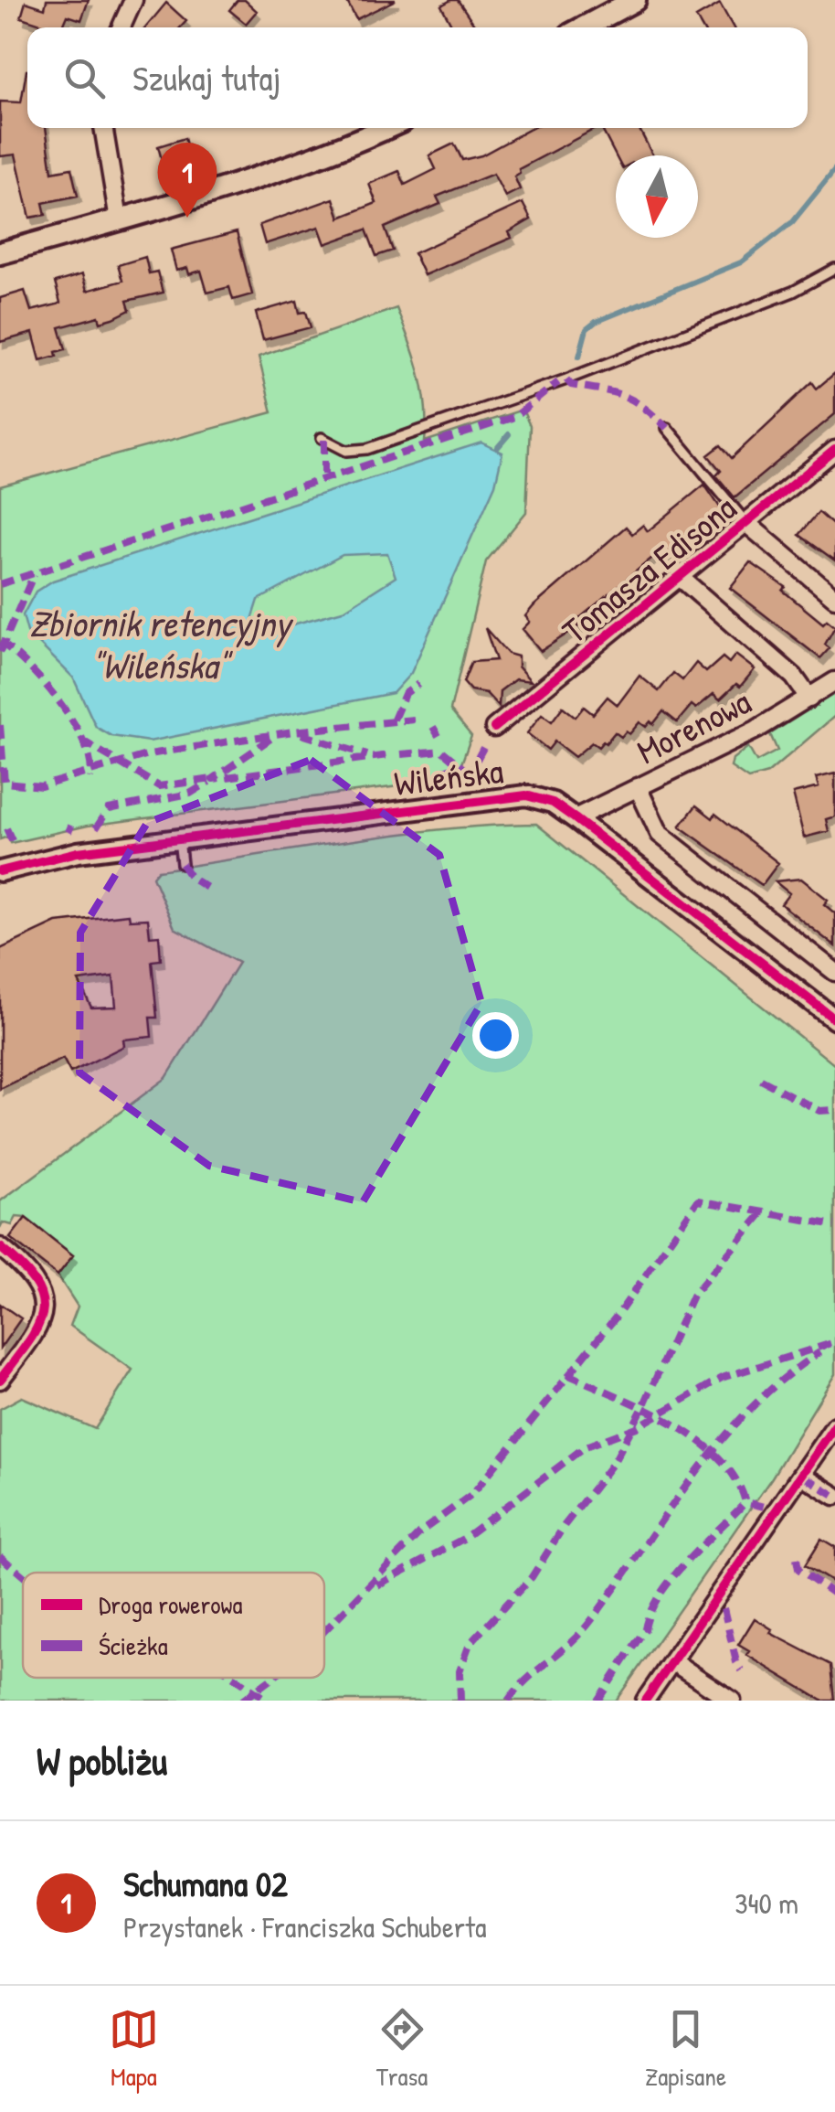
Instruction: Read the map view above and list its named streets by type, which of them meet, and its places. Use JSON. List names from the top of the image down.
{
  "streets": {
    "street": ["Tomasza Edisona", "Morenowa", "Wileńska"]
  },
  "crossings": [
    ["Morenowa", "Wileńska"]
  ],
  "water": ["Zbiornik retencyjny \"Wileńska\""],
  "legend": ["Droga rowerowa", "Ścieżka"],
  "north": "bottom",
  "page": {
    "search": "Szukaj tutaj",
    "pins": "1",
    "heading": "W pobliżu",
    "list": [
      {
        "mark": "1",
        "name": "Schumana 02",
        "note": "Przystanek · Franciszka Schuberta",
        "value": "340 m"
      }
    ],
    "nav": ["Mapa", "Trasa", "Zapisane"]
  }
}
